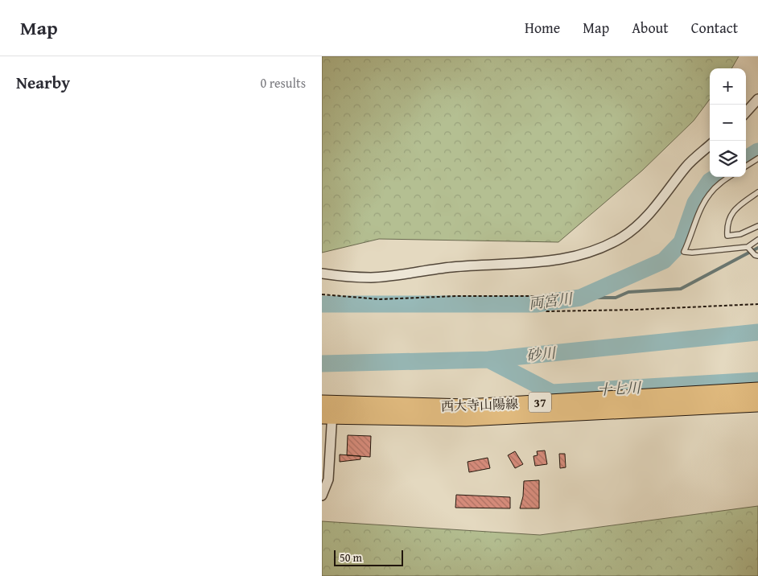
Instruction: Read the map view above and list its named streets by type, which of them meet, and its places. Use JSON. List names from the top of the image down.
{
  "streets": {
    "main road": ["37", "西大寺山陽線"]
  },
  "water": ["両宮川", "砂川", "十七川"],
  "scale_bar": "50 m",
  "page": {
    "header": "Map",
    "nav": [
      "Home",
      "Map",
      "About",
      "Contact"
    ],
    "heading": ["Nearby", "0 results"],
    "map_buttons": ["+", "−"],
    "scale": "50 m"
  }
}
